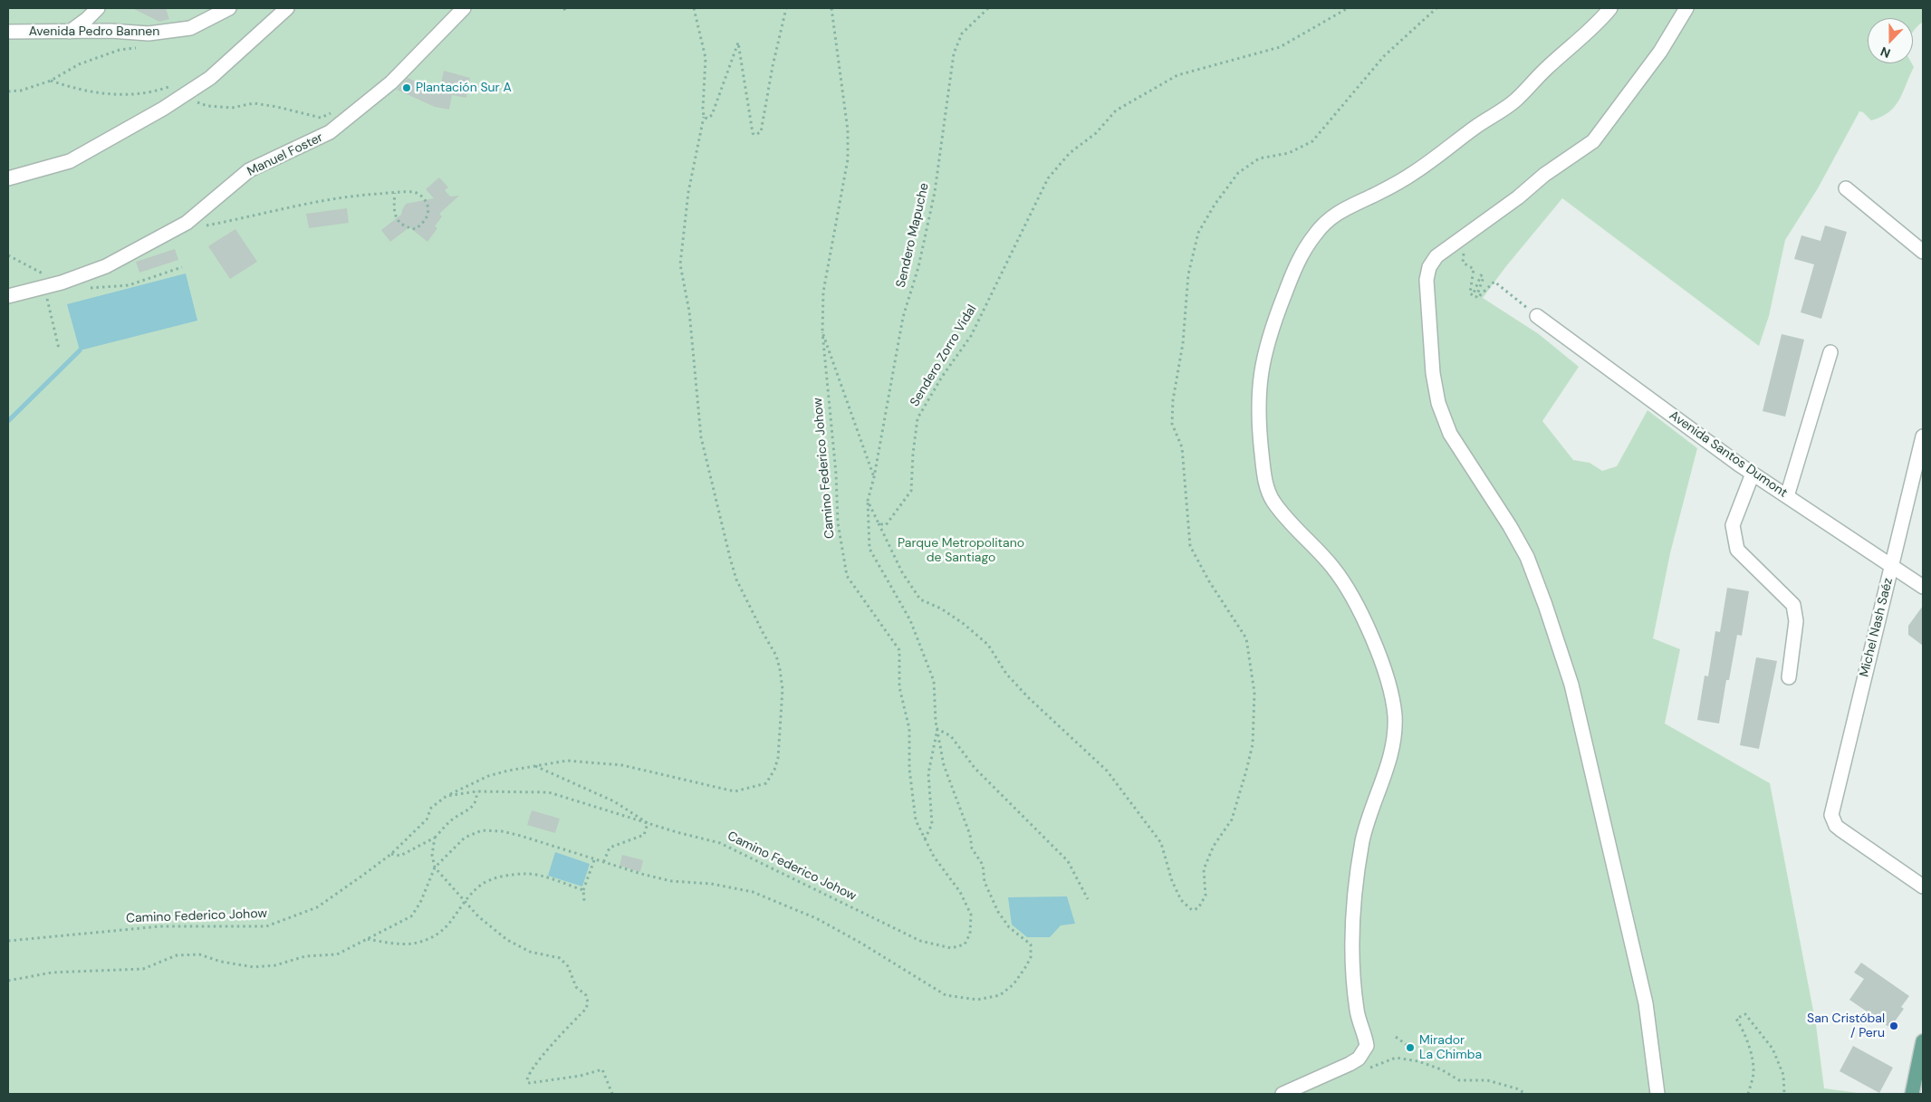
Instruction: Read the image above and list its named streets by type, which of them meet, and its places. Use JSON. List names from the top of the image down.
{
  "streets": {
    "street": [
      "Avenida Pedro Bannen",
      "Manuel Foster",
      "Avenida Santos Dumont",
      "Michel Nash Saéz"
    ],
    "path": ["Sendero Mapuche", "Sendero Zorro Vidal", "Camino Federico Johow"]
  },
  "crossings": [
    ["Avenida Santos Dumont", "Michel Nash Saéz"]
  ],
  "parks": ["Parque Metropolitano de Santiago"],
  "places": ["Plantación Sur A", "San Cristóbal / Peru", "Mirador La Chimba"],
  "north": "bottom"
}
